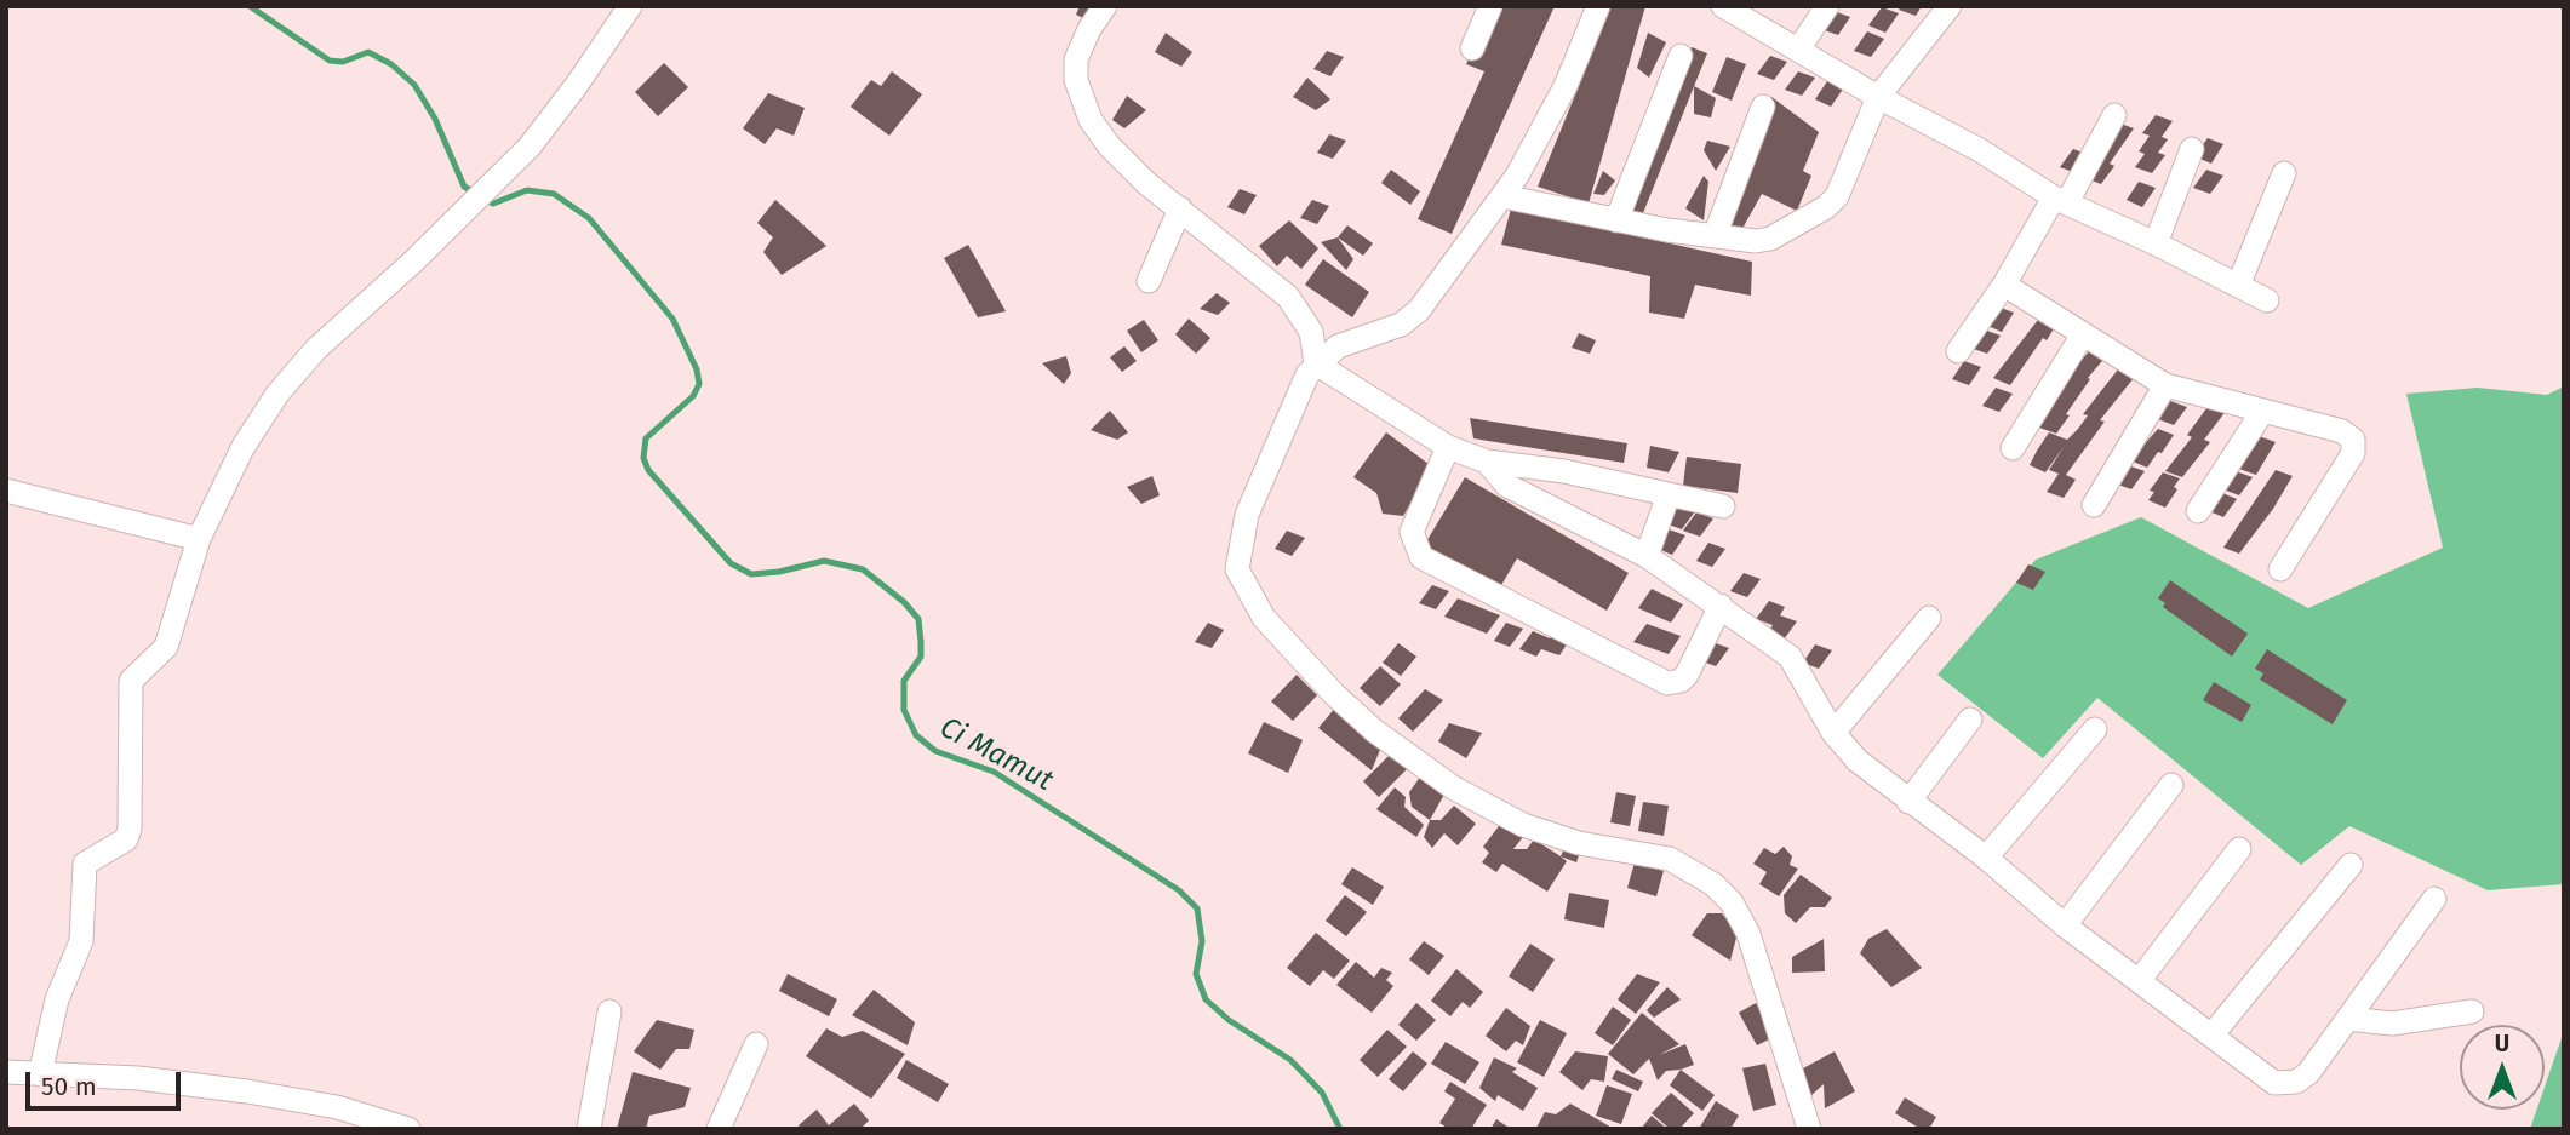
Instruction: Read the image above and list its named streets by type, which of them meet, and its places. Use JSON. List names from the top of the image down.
{
  "water": ["Ci Mamut"],
  "scale_bar": "50 m",
  "north": "top"
}
